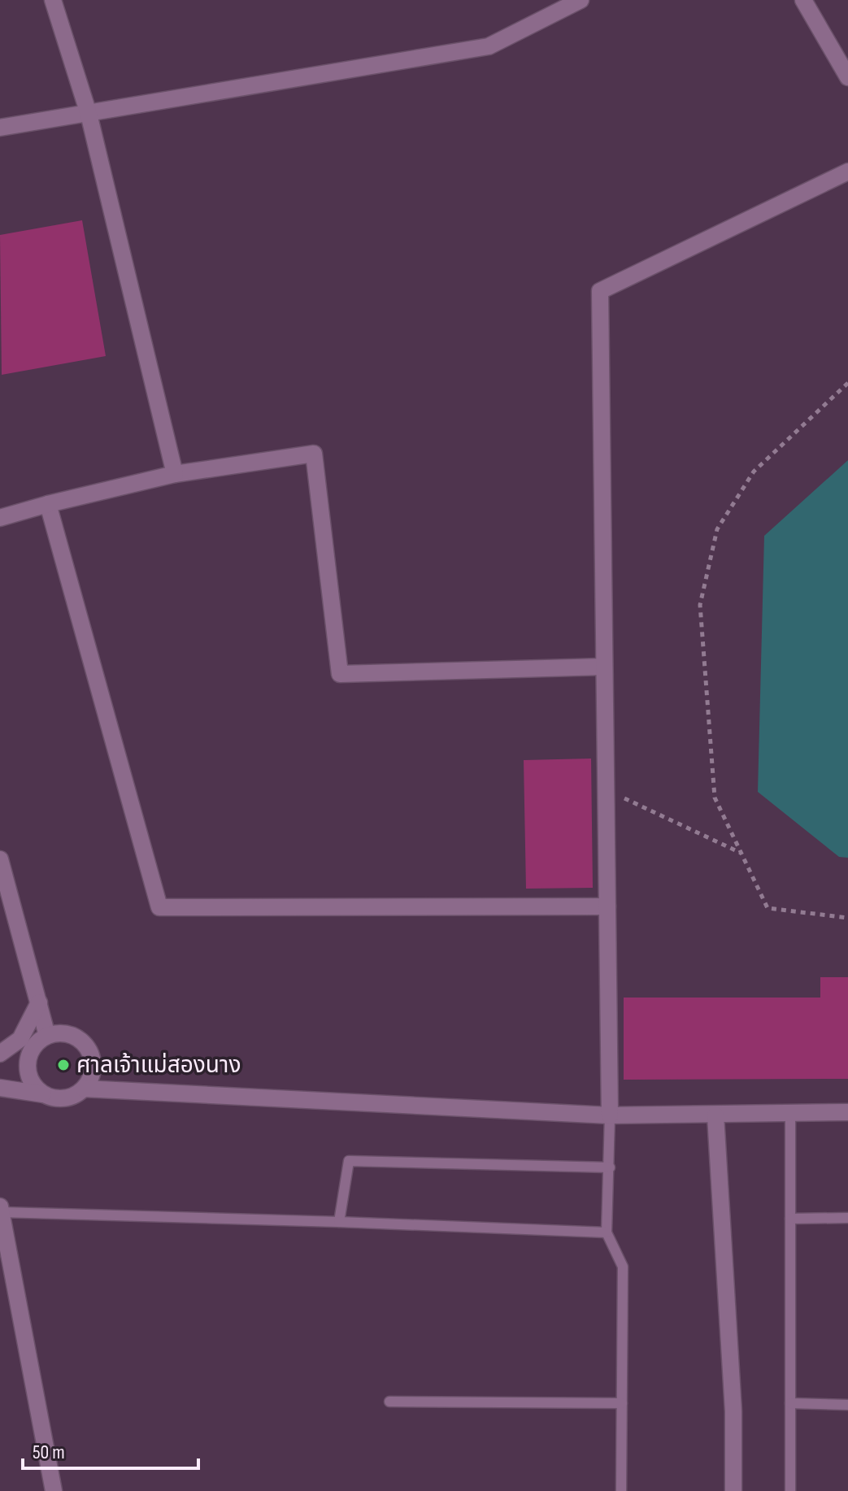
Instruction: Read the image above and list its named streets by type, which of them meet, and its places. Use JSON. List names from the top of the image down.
{
  "places": ["ศาลเจ้าแม่สองนาง"],
  "scale_bar": "50 m"
}
